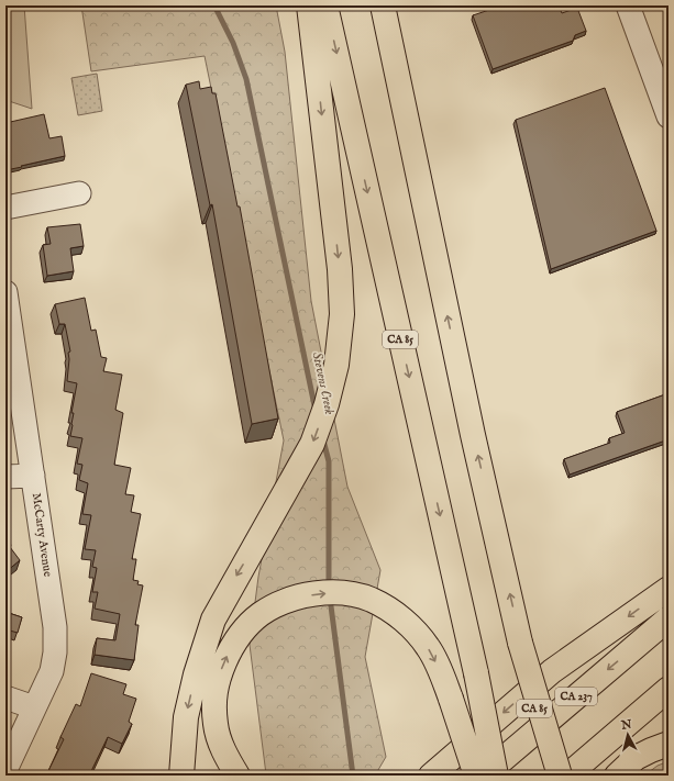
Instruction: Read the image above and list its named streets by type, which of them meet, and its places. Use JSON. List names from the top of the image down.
{
  "streets": {
    "highway": ["CA 85", "CA 237"],
    "street": ["McCarty Avenue"]
  },
  "water": ["Stevens Creek"],
  "north": "top"
}
